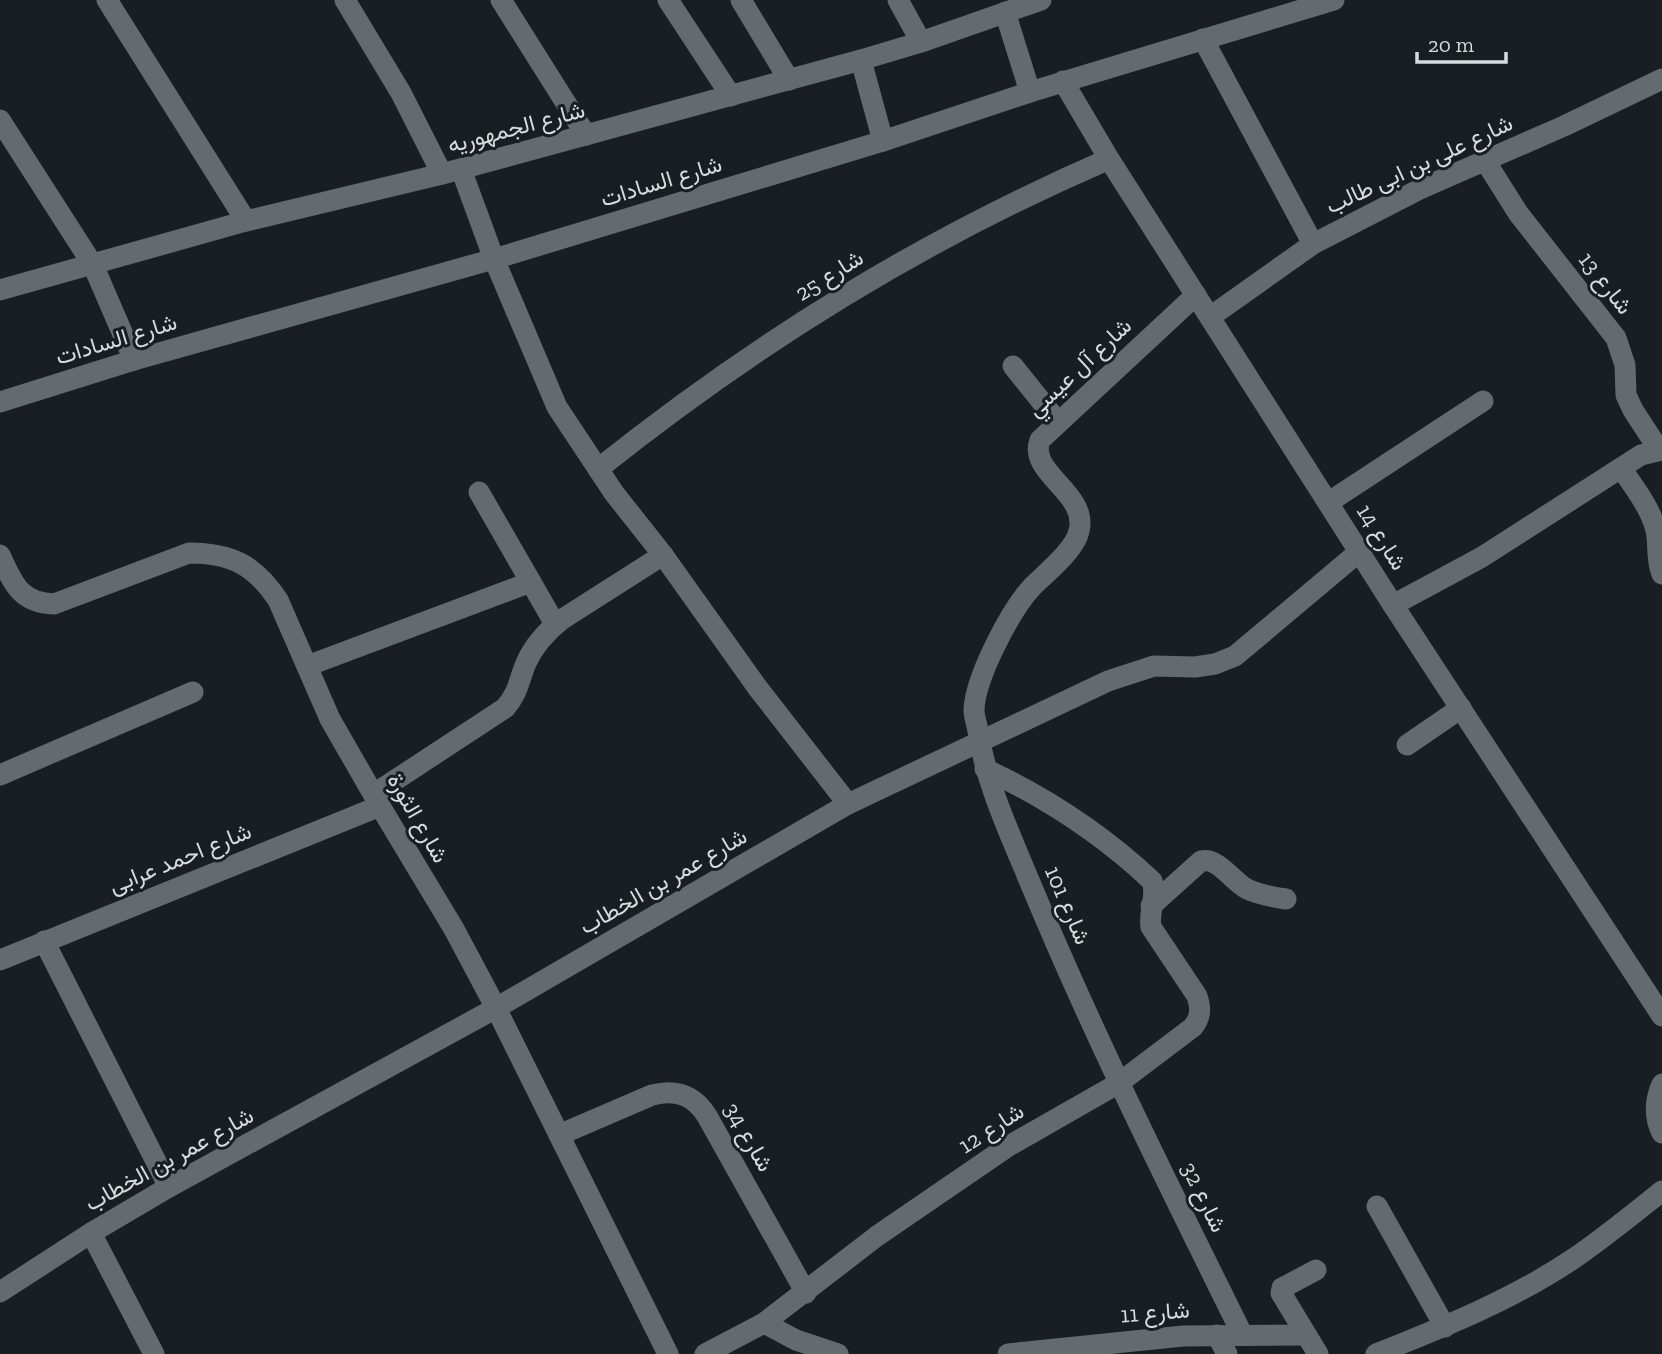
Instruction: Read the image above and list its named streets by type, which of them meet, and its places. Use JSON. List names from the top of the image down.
{
  "streets": {
    "street": [
      "شارع الجمهوريه",
      "شارع على بن ابى طالب",
      "شارع السادات",
      "شارع 25",
      "شارع 13",
      "شارع آل عيسي",
      "شارع 14",
      "شارع الثورة",
      "شارع احمد عرابى",
      "شارع عمر بن الخطاب",
      "شارع 101",
      "شارع 12",
      "شارع 34",
      "شارع 32",
      "شارع 11"
    ]
  },
  "crossings": [
    ["شارع على بن ابى طالب", "شارع 13"],
    ["شارع على بن ابى طالب", "شارع 14"],
    ["شارع السادات", "شارع 14"],
    ["شارع 25", "شارع 14"],
    ["شارع آل عيسي", "شارع 14"],
    ["شارع آل عيسي", "شارع عمر بن الخطاب"],
    ["شارع آل عيسي", "شارع 101"],
    ["شارع 14", "شارع عمر بن الخطاب"],
    ["شارع الثورة", "شارع احمد عرابى"],
    ["شارع الثورة", "شارع عمر بن الخطاب"],
    ["شارع الثورة", "شارع 34"],
    ["شارع عمر بن الخطاب", "شارع 101"],
    ["شارع 101", "شارع 12"],
    ["شارع 101", "شارع 32"],
    ["شارع 12", "شارع 34"],
    ["شارع 12", "شارع 32"],
    ["شارع 32", "شارع 11"]
  ],
  "scale_bar": "20 m"
}
